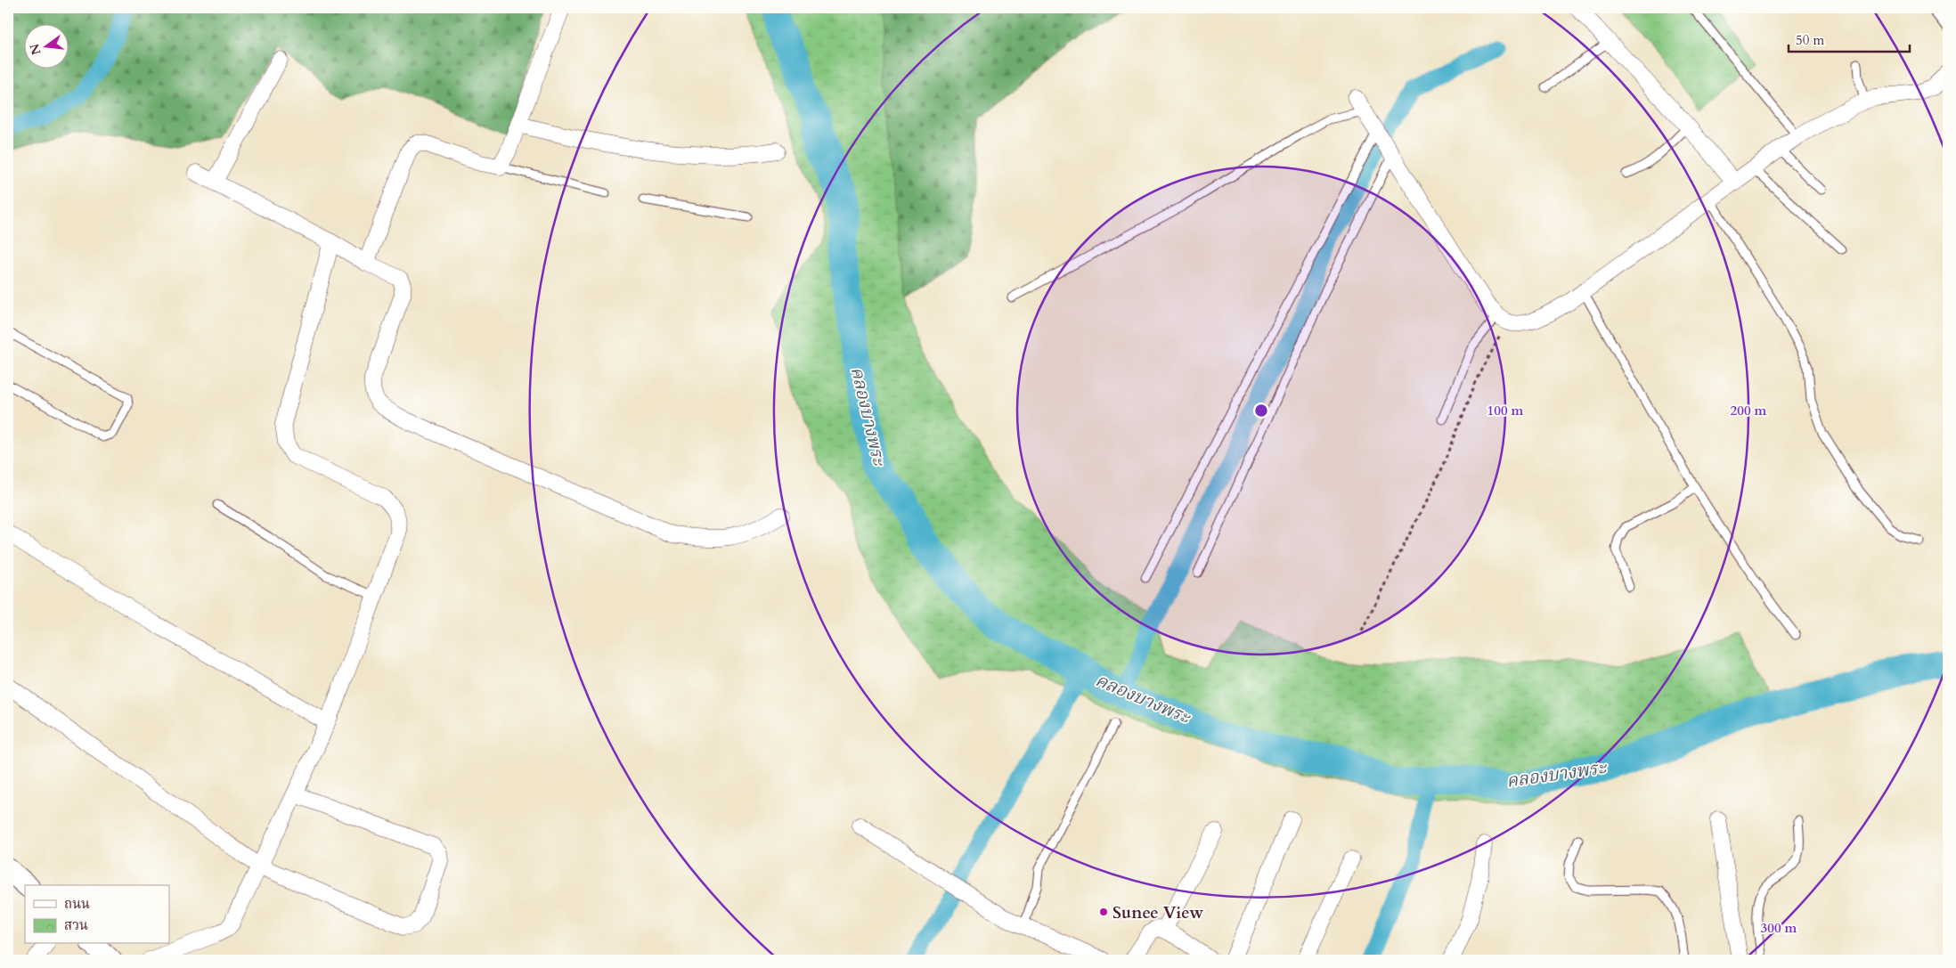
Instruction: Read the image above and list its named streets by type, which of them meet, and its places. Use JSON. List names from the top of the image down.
{
  "water": ["คลองบางพระ"],
  "places": ["Sunee View"],
  "legend": ["ถนน", "สวน"],
  "scale_bar": "50 m",
  "north": "left",
  "rings": ["100 m", "200 m", "300 m"]
}
